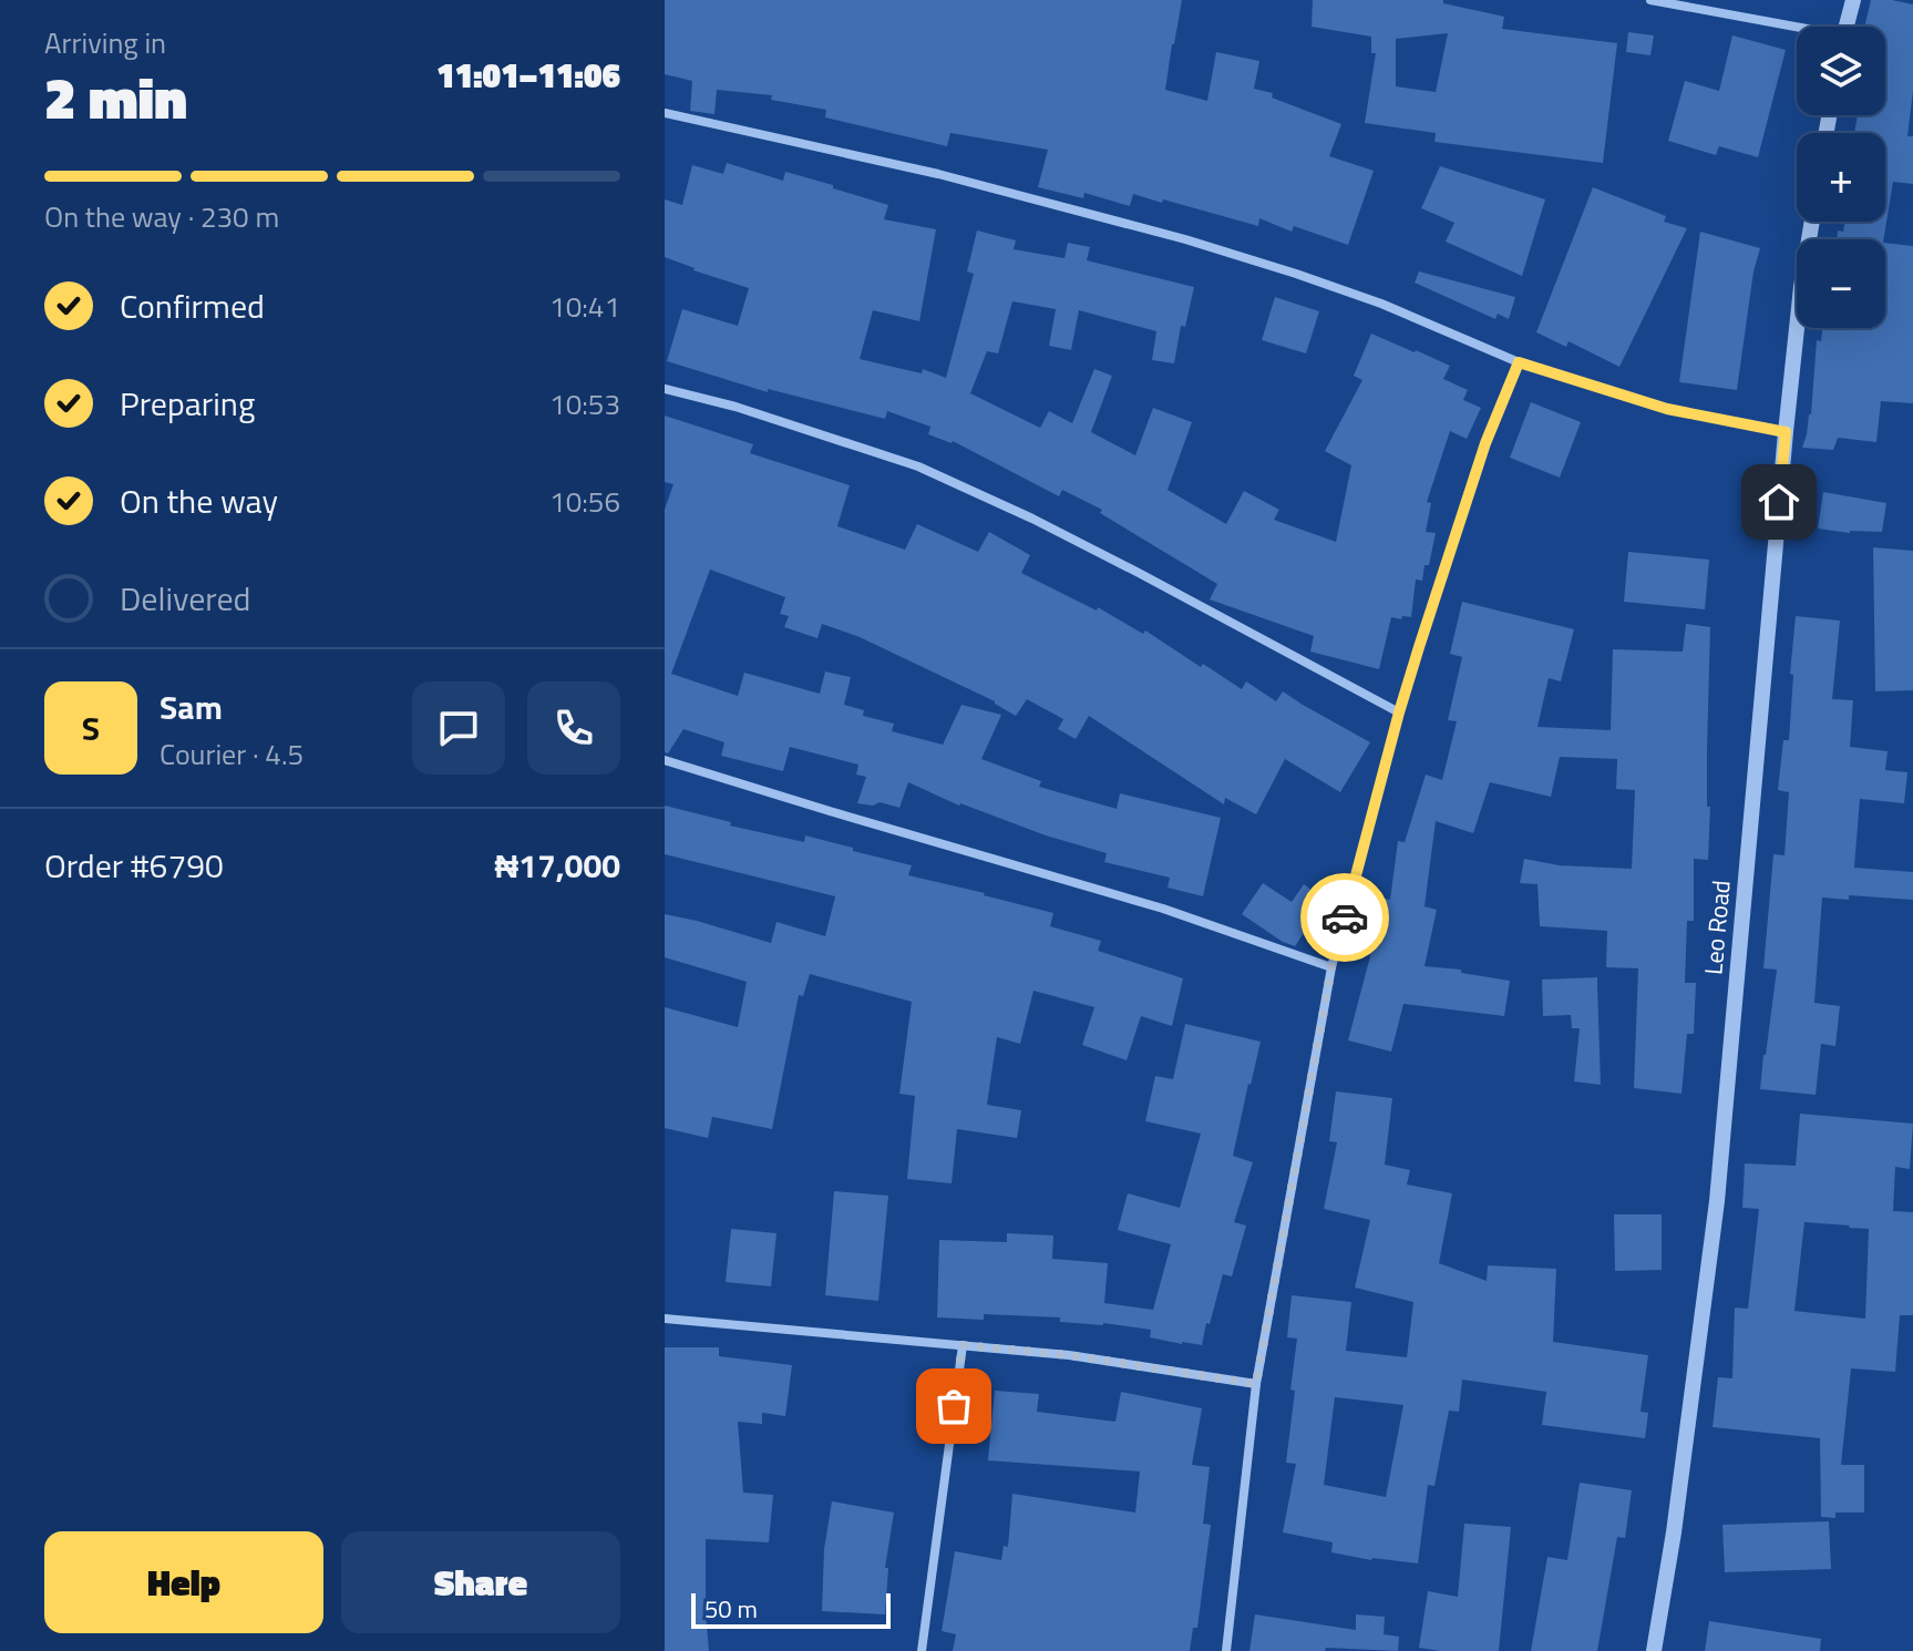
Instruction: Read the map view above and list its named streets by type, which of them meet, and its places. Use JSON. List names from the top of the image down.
{
  "streets": {
    "street": ["Leo Road"]
  },
  "scale_bar": "50 m",
  "page": {
    "heading": ["2 min", "Arriving in", "11:01–11:06"],
    "panel": [
      "Sam",
      "Courier · 4.5",
      "Order #6790",
      "₦17,000"
    ],
    "map_buttons": ["+", "−"],
    "bar": "On the way · 230 m",
    "list": [
      ["Confirmed", "10:41"],
      ["Preparing", "10:53"],
      ["On the way", "10:56"],
      "Delivered"
    ],
    "round": "S",
    "buttons": ["Help", "Share"],
    "scale": "50 m"
  }
}
